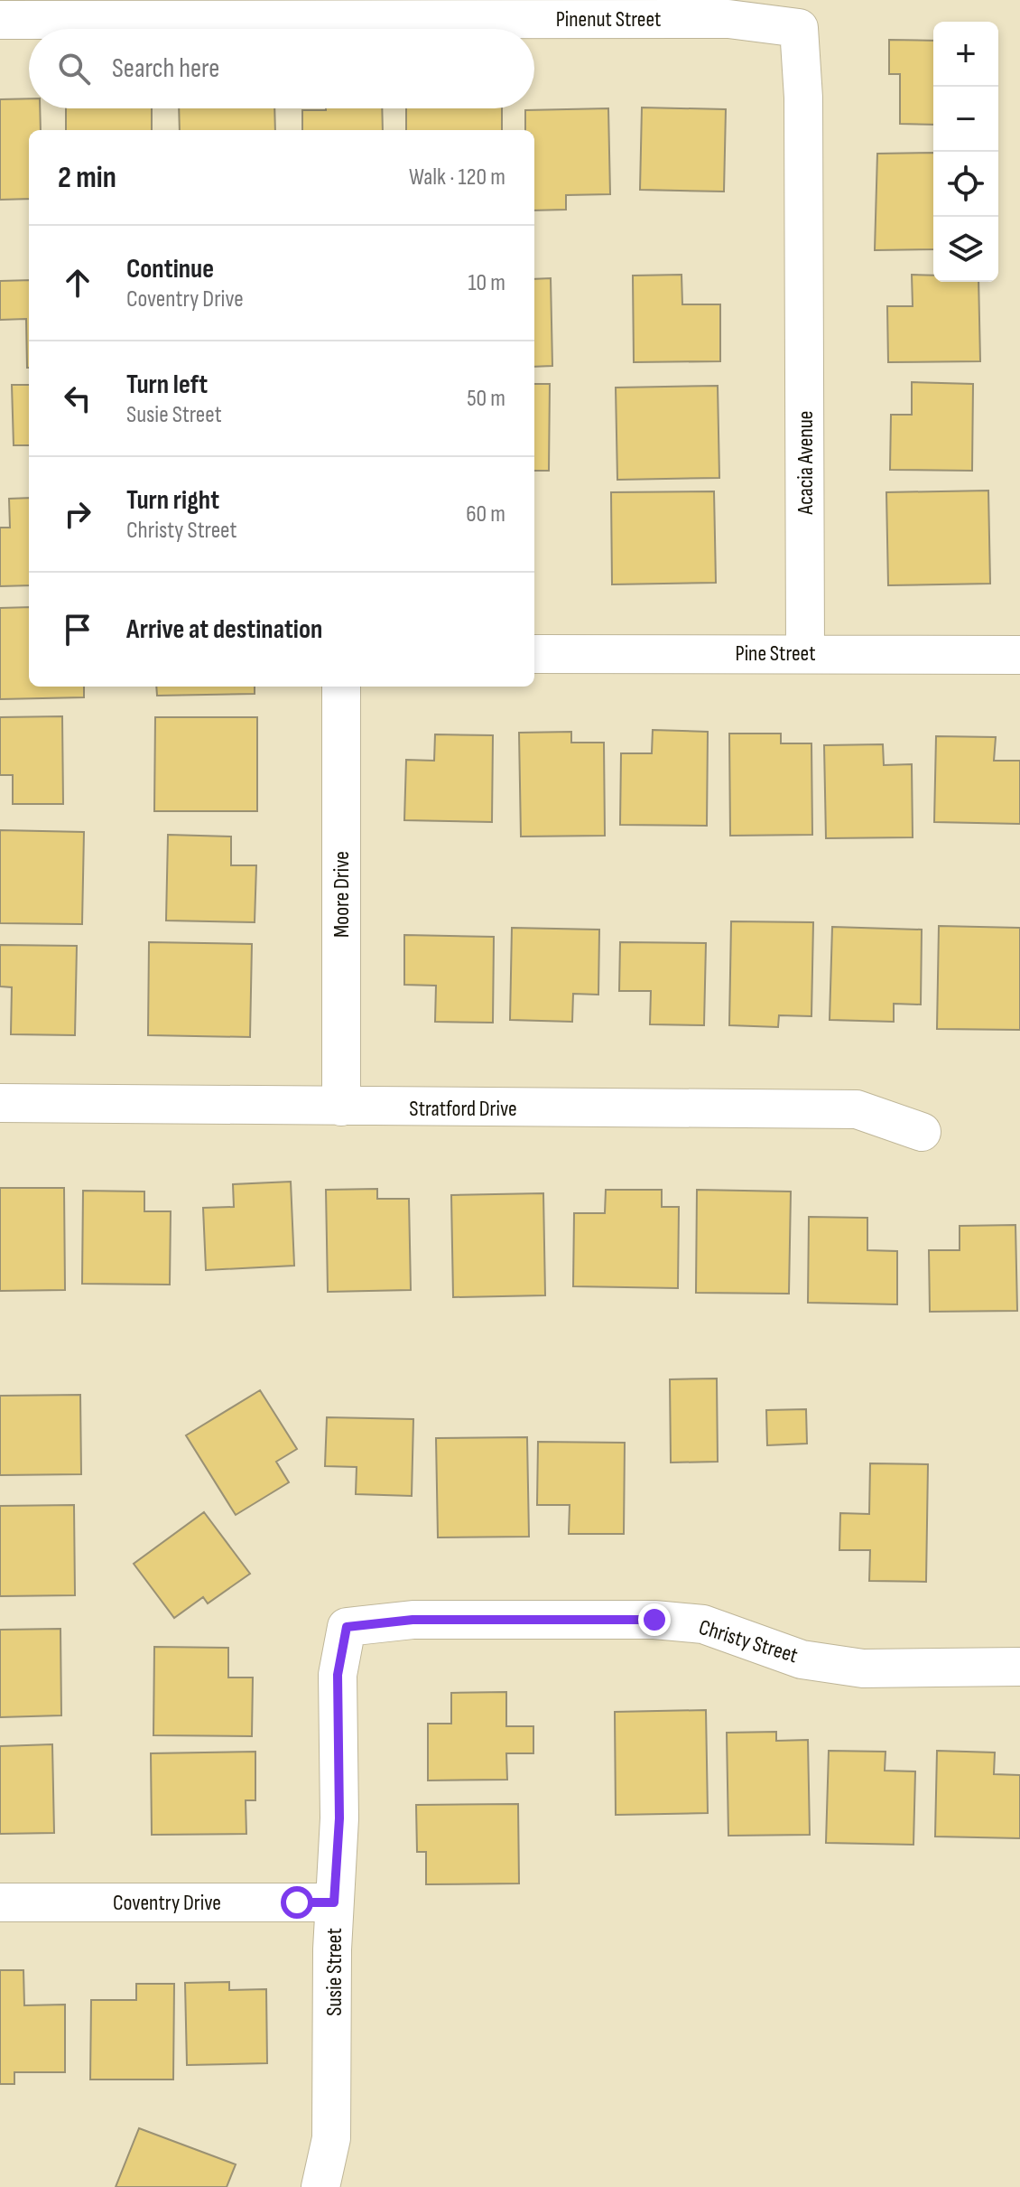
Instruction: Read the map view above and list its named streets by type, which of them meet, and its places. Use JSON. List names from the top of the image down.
{
  "streets": {
    "street": [
      "Pinenut Street",
      "Acacia Avenue",
      "Pine Street",
      "Moore Drive",
      "Stratford Drive",
      "Christy Street",
      "Coventry Drive",
      "Susie Street"
    ]
  },
  "crossings": [
    ["Pinenut Street", "Acacia Avenue"],
    ["Acacia Avenue", "Pine Street"],
    ["Moore Drive", "Stratford Drive"],
    ["Christy Street", "Susie Street"],
    ["Coventry Drive", "Susie Street"]
  ],
  "page": {
    "map_buttons": ["+", "−"],
    "search": "Search here",
    "heading": ["2 min", "Walk · 120 m"],
    "list": [
      ["Continue", "Coventry Drive", "10 m"],
      ["Turn left", "Susie Street", "50 m"],
      ["Turn right", "Christy Street", "60 m"],
      "Arrive at destination"
    ]
  }
}
